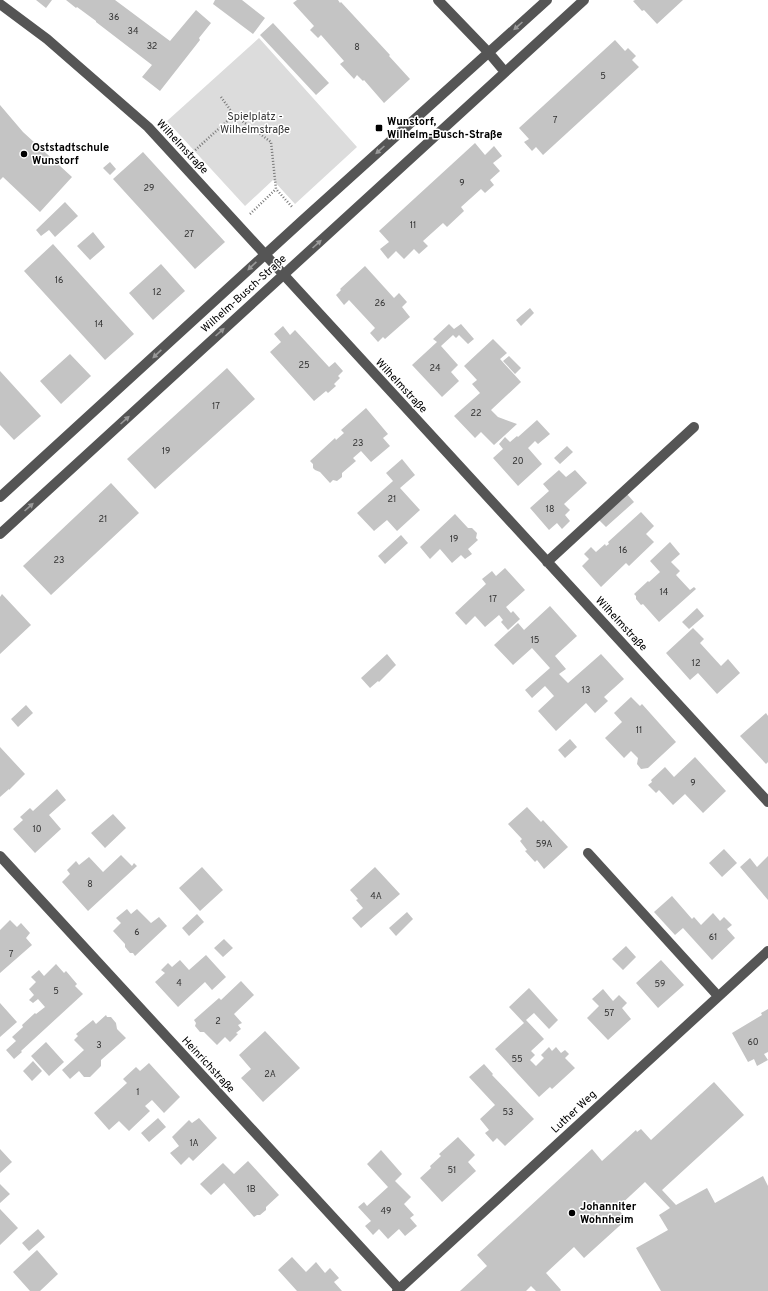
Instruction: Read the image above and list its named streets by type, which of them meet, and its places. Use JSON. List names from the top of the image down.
{
  "streets": {
    "street": [
      "Wilhelmstraße",
      "Wilhelm-Busch-Straße",
      "Heinrichstraße",
      "Luther Weg"
    ]
  },
  "crossings": [
    ["Wilhelmstraße", "Wilhelm-Busch-Straße"],
    ["Heinrichstraße", "Luther Weg"]
  ],
  "parks": ["Spielplatz - Wilhelmstraße"],
  "places": {
    "transit": ["Wunstorf, Wilhelm-Busch-Straße"],
    "other": ["Oststadtschule Wunstorf", "Johanniter Wohnheim"]
  },
  "house_numbers": [
    "36",
    "34",
    "32",
    "8",
    "5",
    "7",
    "9",
    "29",
    "11",
    "27",
    "16",
    "12",
    "26",
    "14",
    "25",
    "24",
    "17",
    "22",
    "23",
    "19",
    "20",
    "21",
    "18",
    "21",
    "19",
    "16",
    "23",
    "14",
    "17",
    "15",
    "12",
    "13",
    "11",
    "9",
    "10",
    "59A",
    "8",
    "4A",
    "6",
    "61",
    "7",
    "4",
    "59",
    "5",
    "57",
    "2",
    "60",
    "3",
    "55",
    "2A",
    "1",
    "53",
    "1A",
    "51",
    "1B",
    "49"
  ]
}
